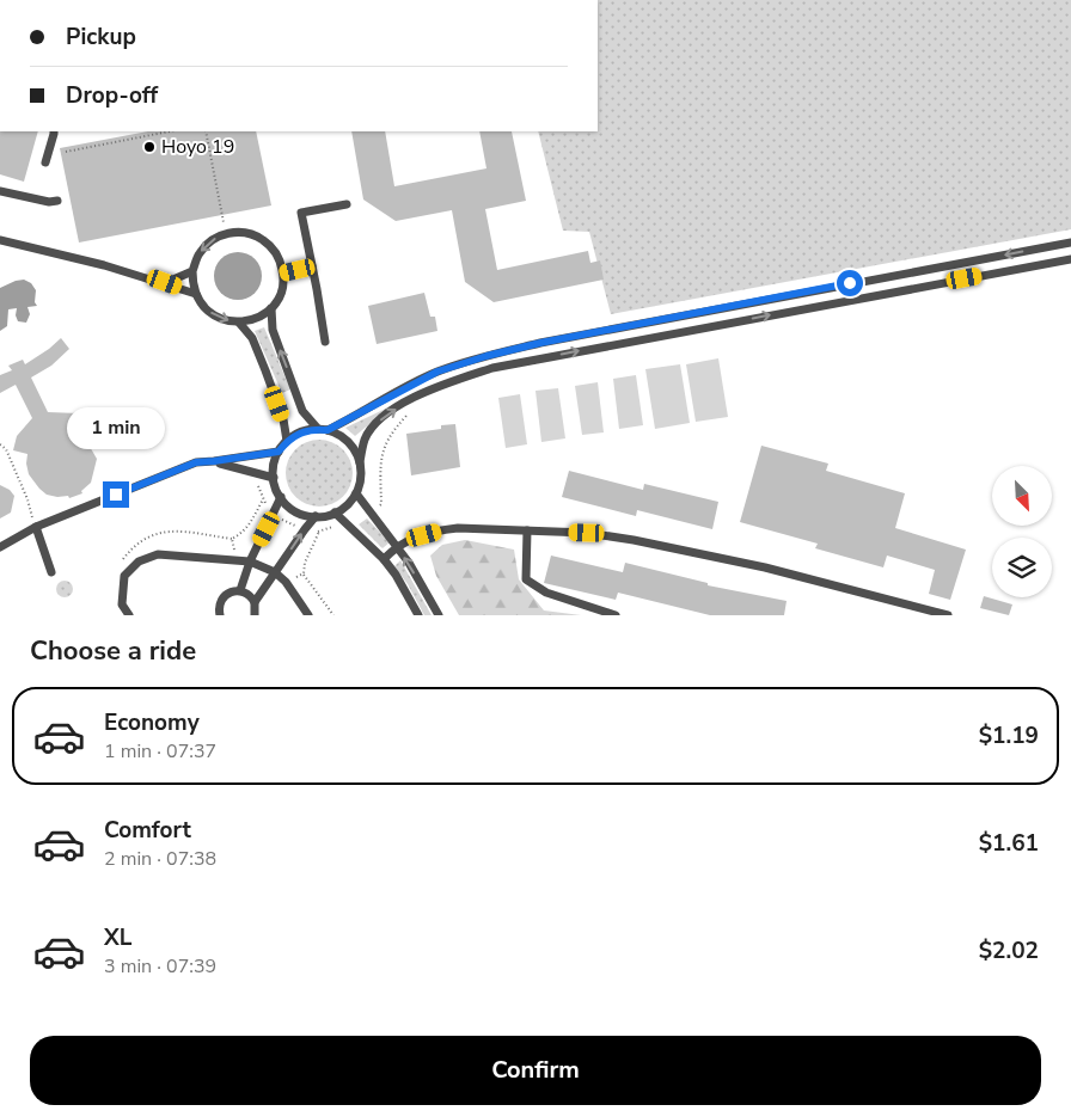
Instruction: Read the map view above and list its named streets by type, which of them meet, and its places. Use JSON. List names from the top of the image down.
{
  "places": ["Hoyo 19"],
  "north": "bottom right",
  "page": {
    "banner": ["Pickup", "Drop-off"],
    "bubble": "1 min",
    "heading": "Choose a ride",
    "list": [
      {
        "name": "Economy",
        "note": "1 min · 07:37",
        "value": "$1.19"
      },
      {
        "name": "Comfort",
        "note": "2 min · 07:38",
        "value": "$1.61"
      },
      {
        "name": "XL",
        "note": "3 min · 07:39",
        "value": "$2.02"
      }
    ],
    "buttons": "Confirm"
  }
}
